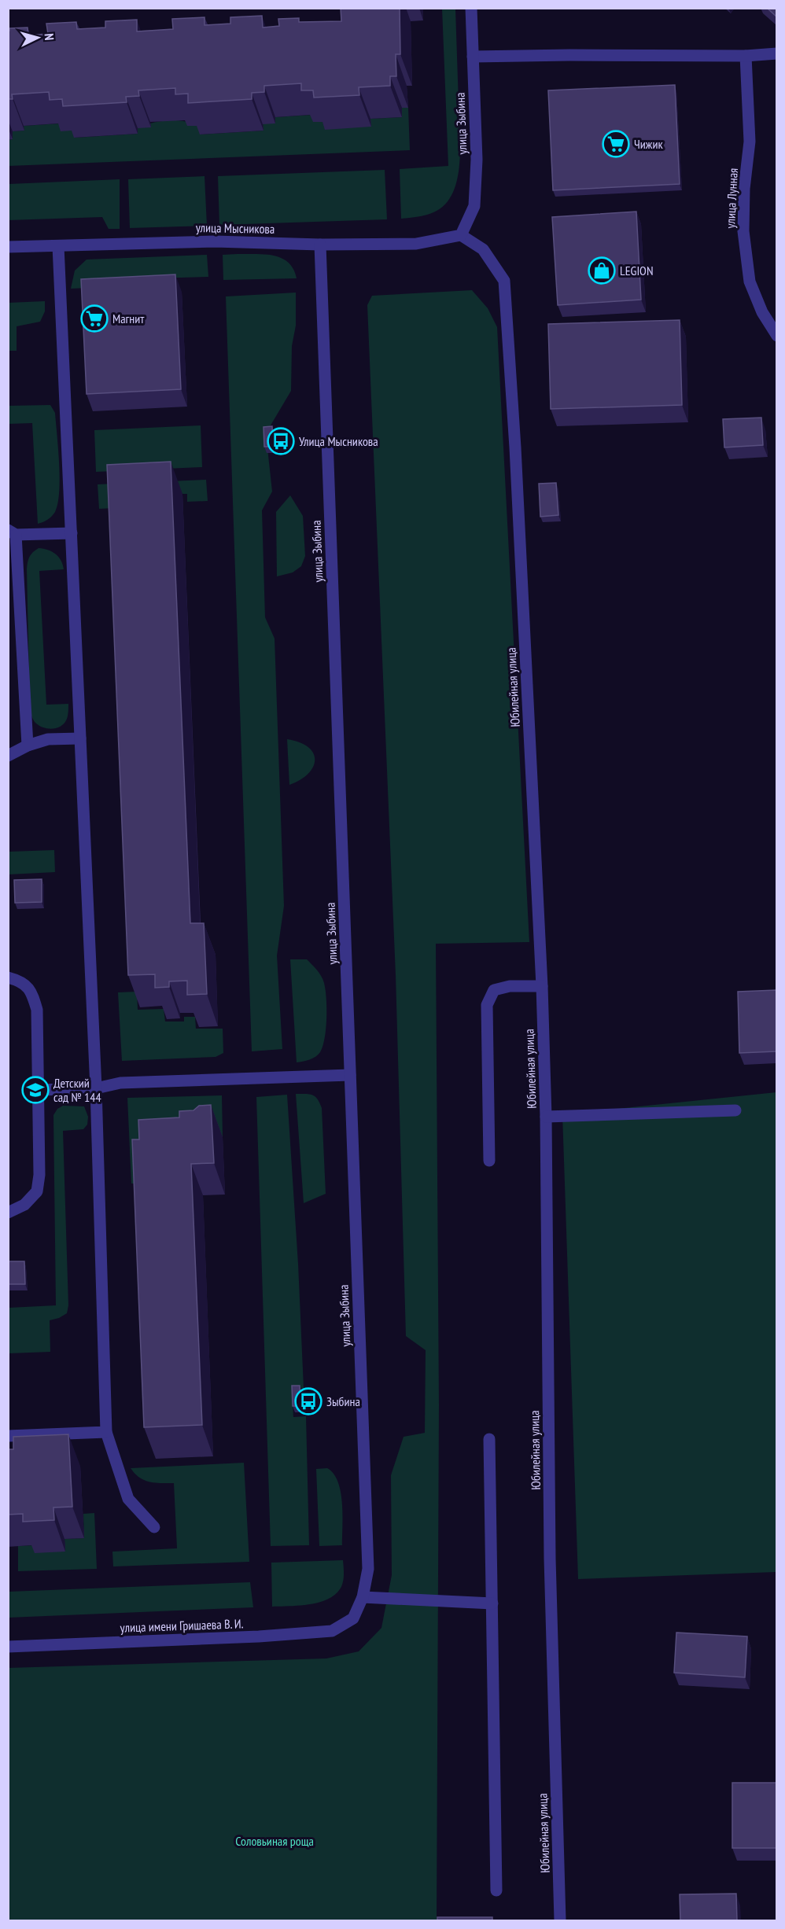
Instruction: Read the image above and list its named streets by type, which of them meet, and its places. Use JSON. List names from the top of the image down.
{
  "streets": {
    "street": [
      "улица Зыбина",
      "улица Лунная",
      "улица Мысникова",
      "Юбилейная улица",
      "улица имени Гришаева В. И."
    ]
  },
  "crossings": [
    ["улица Зыбина", "улица Мысникова"],
    ["улица Зыбина", "Юбилейная улица"],
    ["улица Зыбина", "улица имени Гришаева В. И."],
    ["улица Мысникова", "Юбилейная улица"]
  ],
  "parks": ["Соловьиная роща"],
  "places": {
    "supermarket": ["Чижик", "Магнит"],
    "shop": ["LEGION"],
    "bus stop": ["Улица Мысникова", "Зыбина"],
    "school or university": ["Детский сад № 144"]
  },
  "north": "right"
}
